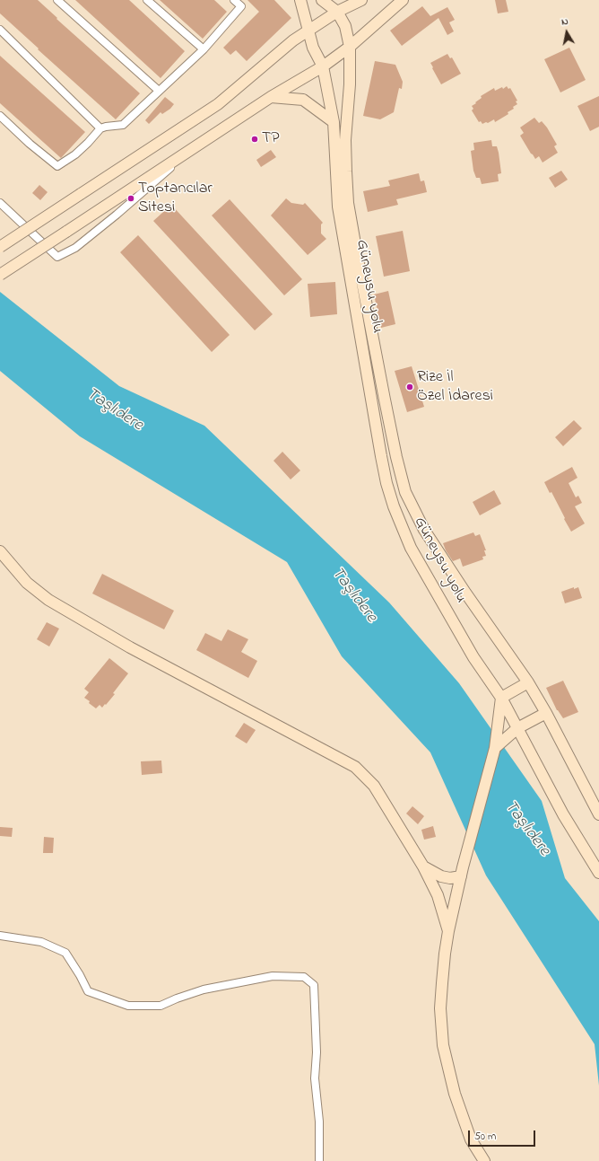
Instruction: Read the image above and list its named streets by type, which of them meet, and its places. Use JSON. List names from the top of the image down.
{
  "streets": {
    "main road": ["Güneysu yolu"]
  },
  "water": ["Taşlıdere"],
  "places": ["TP", "Toptancılar Sitesi", "Rize İl Özel İdaresi"],
  "scale_bar": "50 m",
  "north": "top"
}
